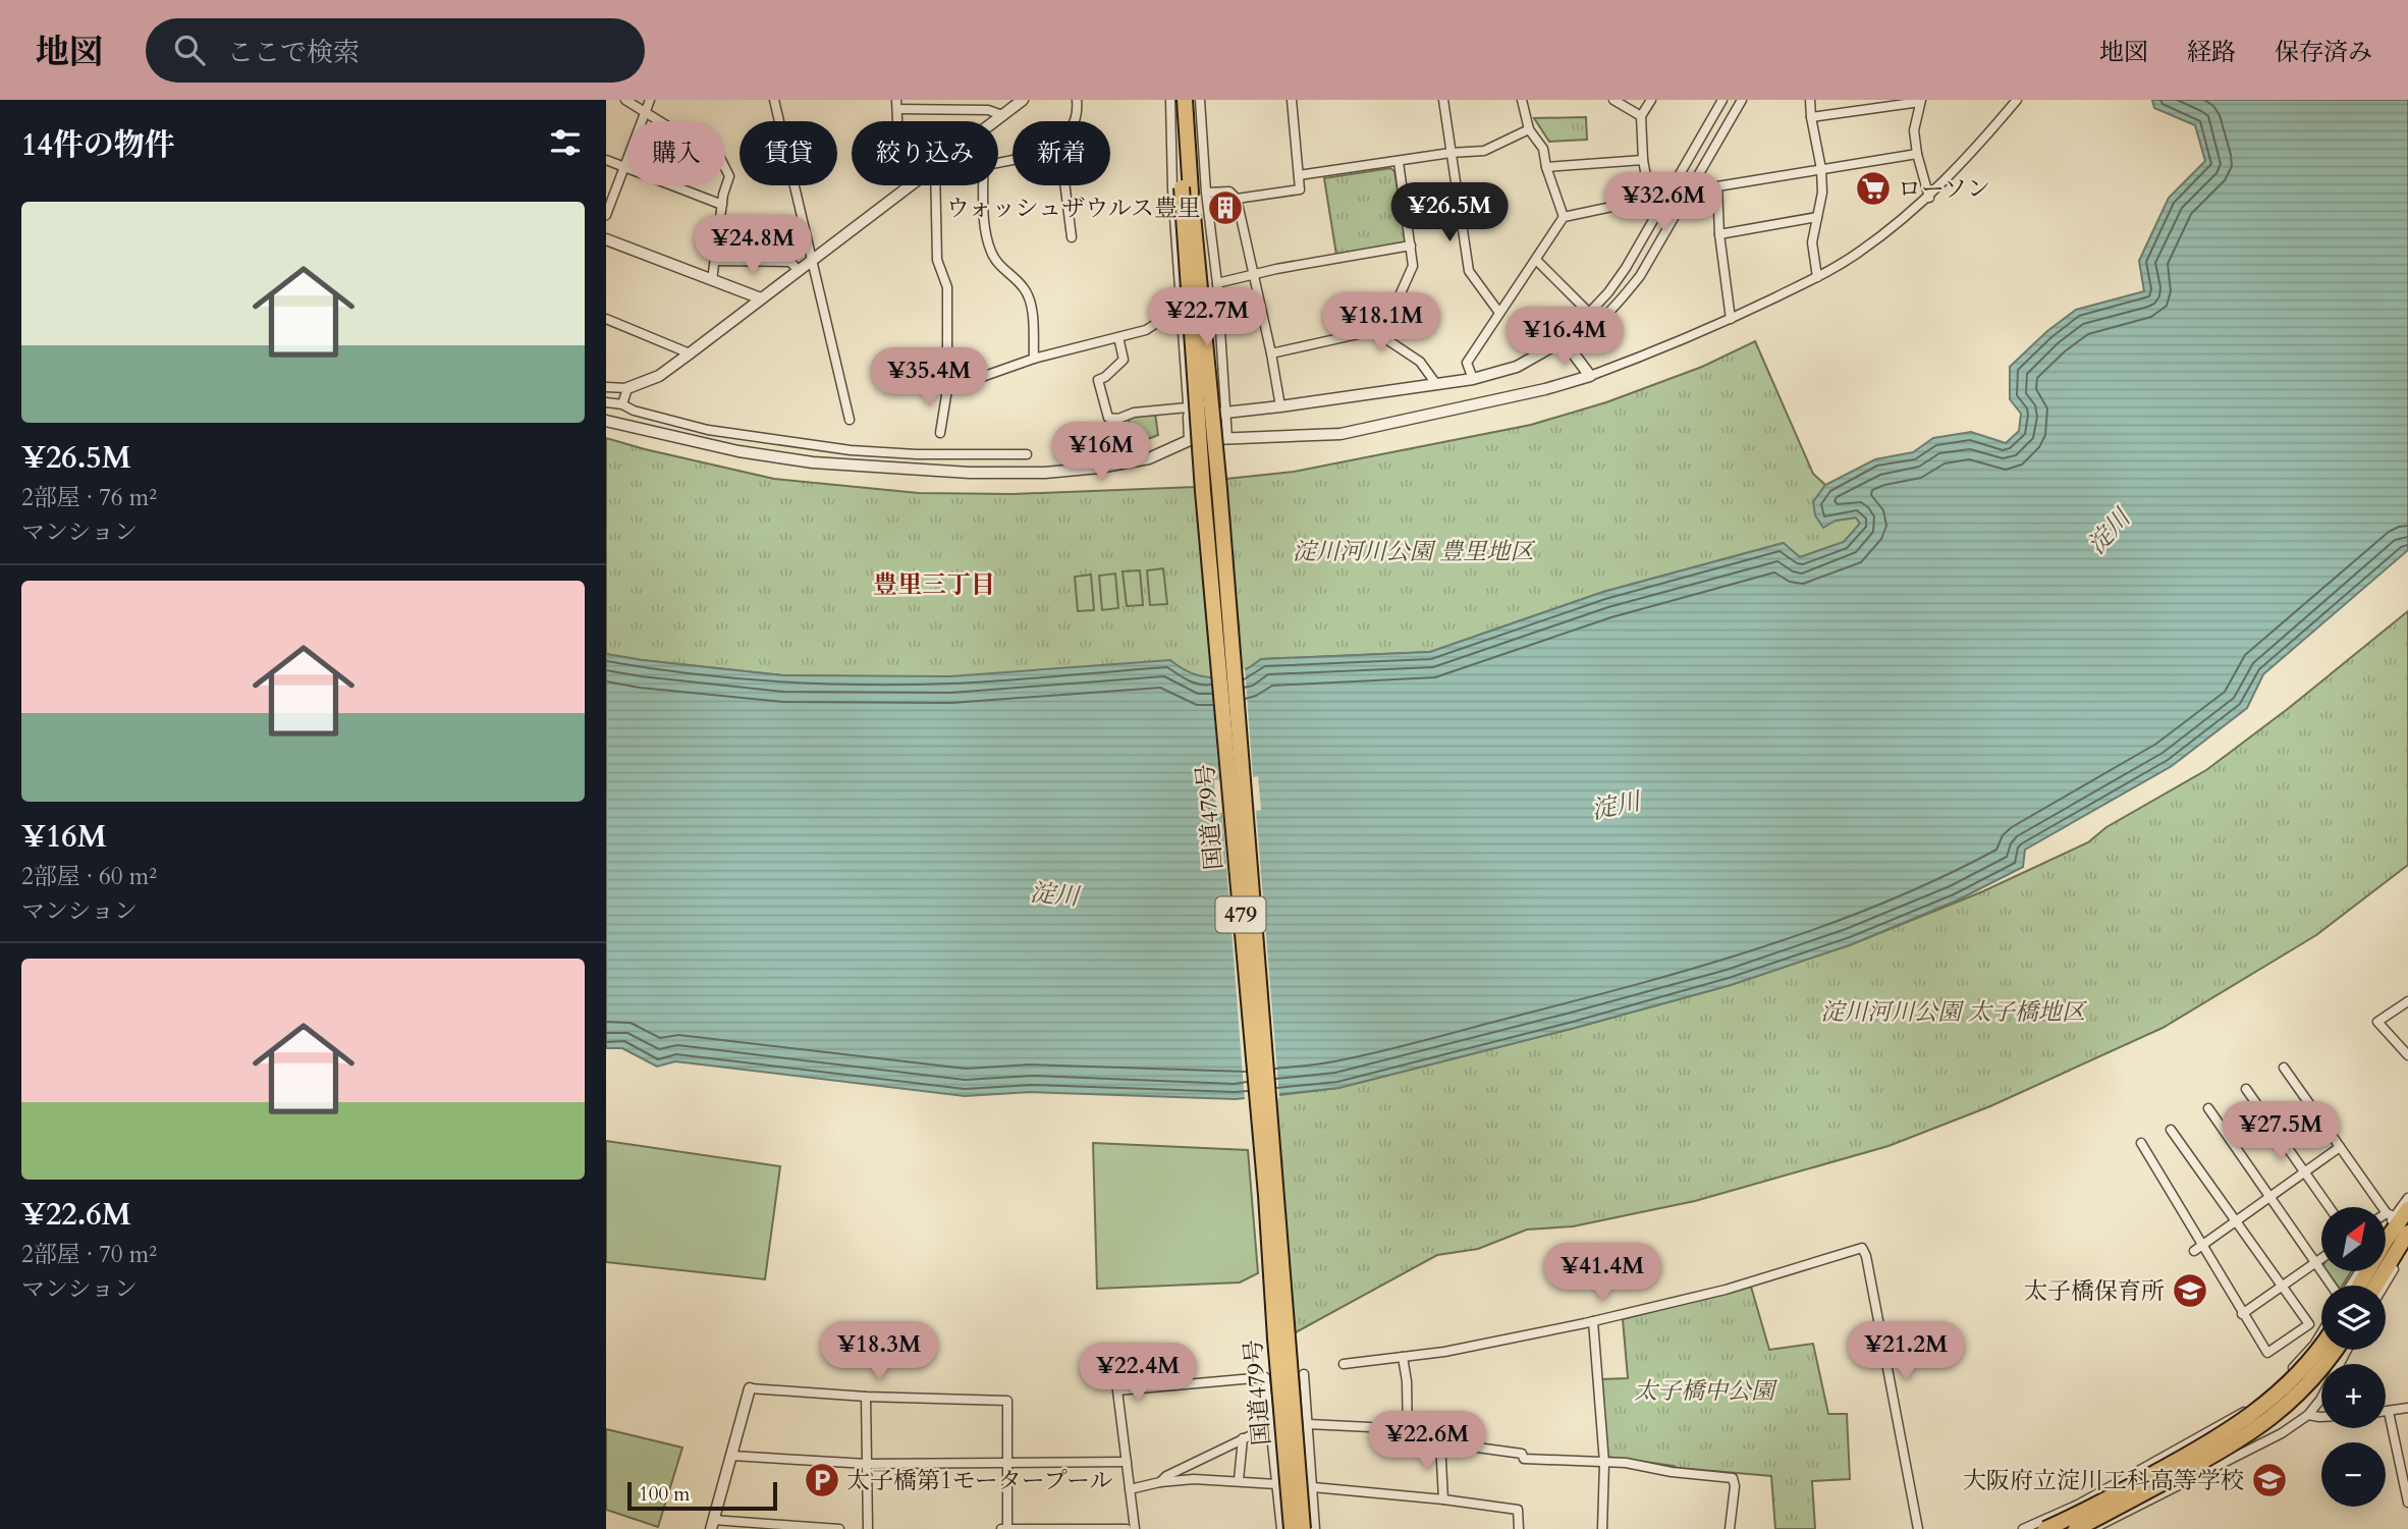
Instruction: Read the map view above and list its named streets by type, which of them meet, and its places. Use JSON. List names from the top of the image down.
{
  "streets": {
    "highway": ["国道479号", "479"]
  },
  "crossings": [
    ["国道479号", "479"]
  ],
  "districts": ["豊里三丁目"],
  "water": ["淀川"],
  "parks": ["淀川河川公園 豊里地区", "淀川河川公園 太子橋地区", "太子橋中公園"],
  "places": {
    "supermarket": ["ローソン"],
    "building": ["ウォッシュザウルス豊里"],
    "school or university": ["太子橋保育所", "大阪府立淀川工科高等学校"],
    "parking": ["太子橋第1モータープール"]
  },
  "scale_bar": "100 m",
  "north": "top right",
  "page": {
    "header": "地図",
    "search": "ここで検索",
    "nav": ["地図", "経路", "保存済み"],
    "heading": "14件の物件",
    "chip": [
      "購入",
      "賃貸",
      "絞り込み",
      "新着"
    ],
    "price": [
      "¥32.6M",
      "¥26.5M",
      "¥24.8M",
      "¥22.7M",
      "¥18.1M",
      "¥16.4M",
      "¥35.4M",
      "¥16M",
      "¥27.5M",
      "¥41.4M",
      "¥18.3M",
      "¥21.2M",
      "¥22.4M",
      "¥22.6M"
    ],
    "list": [
      {
        "name": "¥26.5M",
        "note": "2部屋 · 76 m² · マンション"
      },
      {
        "name": "¥16M",
        "note": "2部屋 · 60 m² · マンション"
      },
      {
        "name": "¥22.6M",
        "note": "2部屋 · 70 m² · マンション"
      }
    ],
    "map_buttons": ["+", "−"],
    "scale": "100 m"
  }
}
